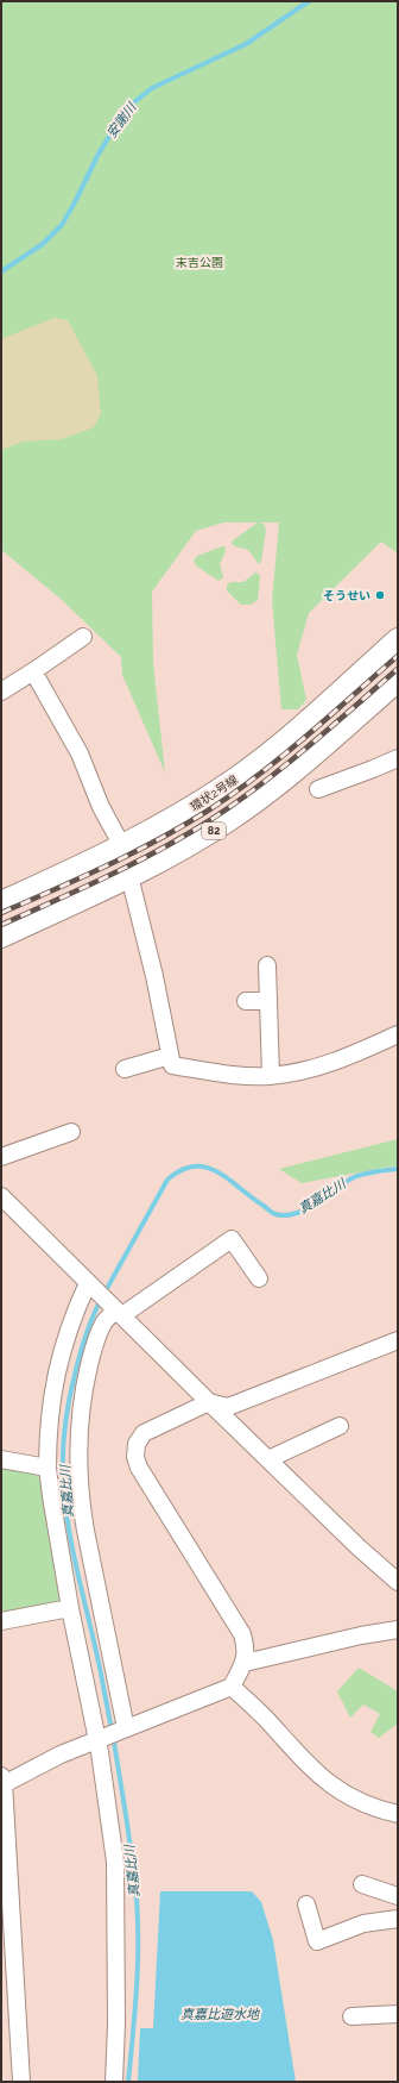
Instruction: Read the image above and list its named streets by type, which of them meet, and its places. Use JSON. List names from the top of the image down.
{
  "streets": {
    "main road": ["環状2号線", "82"]
  },
  "water": ["安謝川", "真嘉比川", "真嘉比遊水地"],
  "parks": ["末吉公園"],
  "places": ["そうせい"]
}
